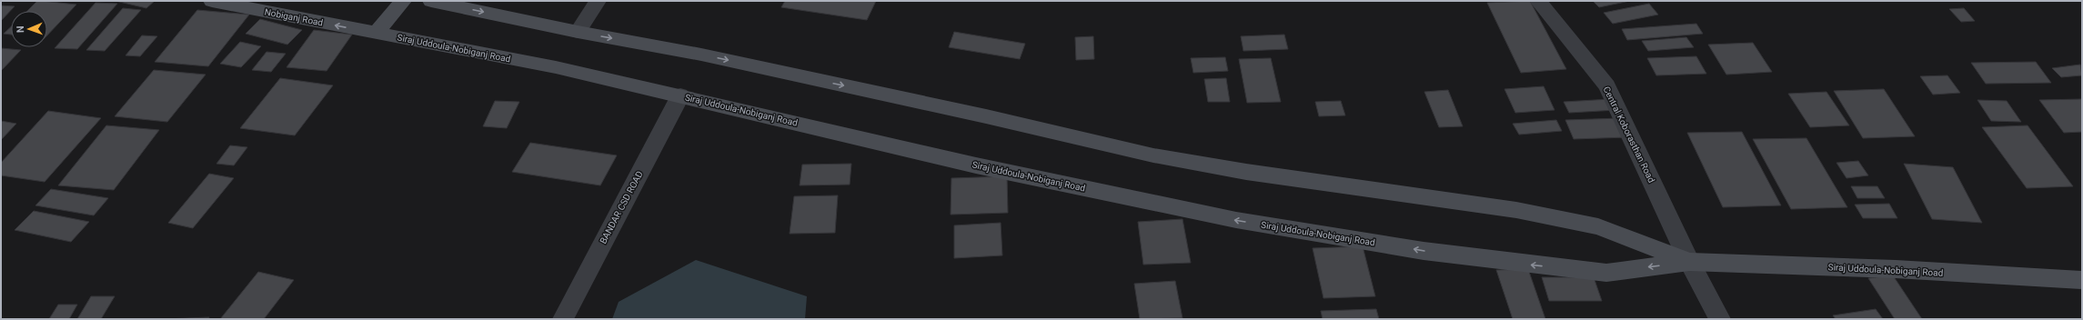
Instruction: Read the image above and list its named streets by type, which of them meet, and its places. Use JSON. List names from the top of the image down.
{
  "streets": {
    "main road": ["Nobiganj Road", "Siraj Uddoula-Nobiganj Road"],
    "street": ["Central Koborasthan Road", "BANDAR CSD ROAD"]
  },
  "crossings": [
    ["Nobiganj Road", "Siraj Uddoula-Nobiganj Road"],
    ["Siraj Uddoula-Nobiganj Road", "Central Koborasthan Road"],
    ["Siraj Uddoula-Nobiganj Road", "BANDAR CSD ROAD"]
  ],
  "one_way": ["Nobiganj Road"],
  "north": "left"
}
